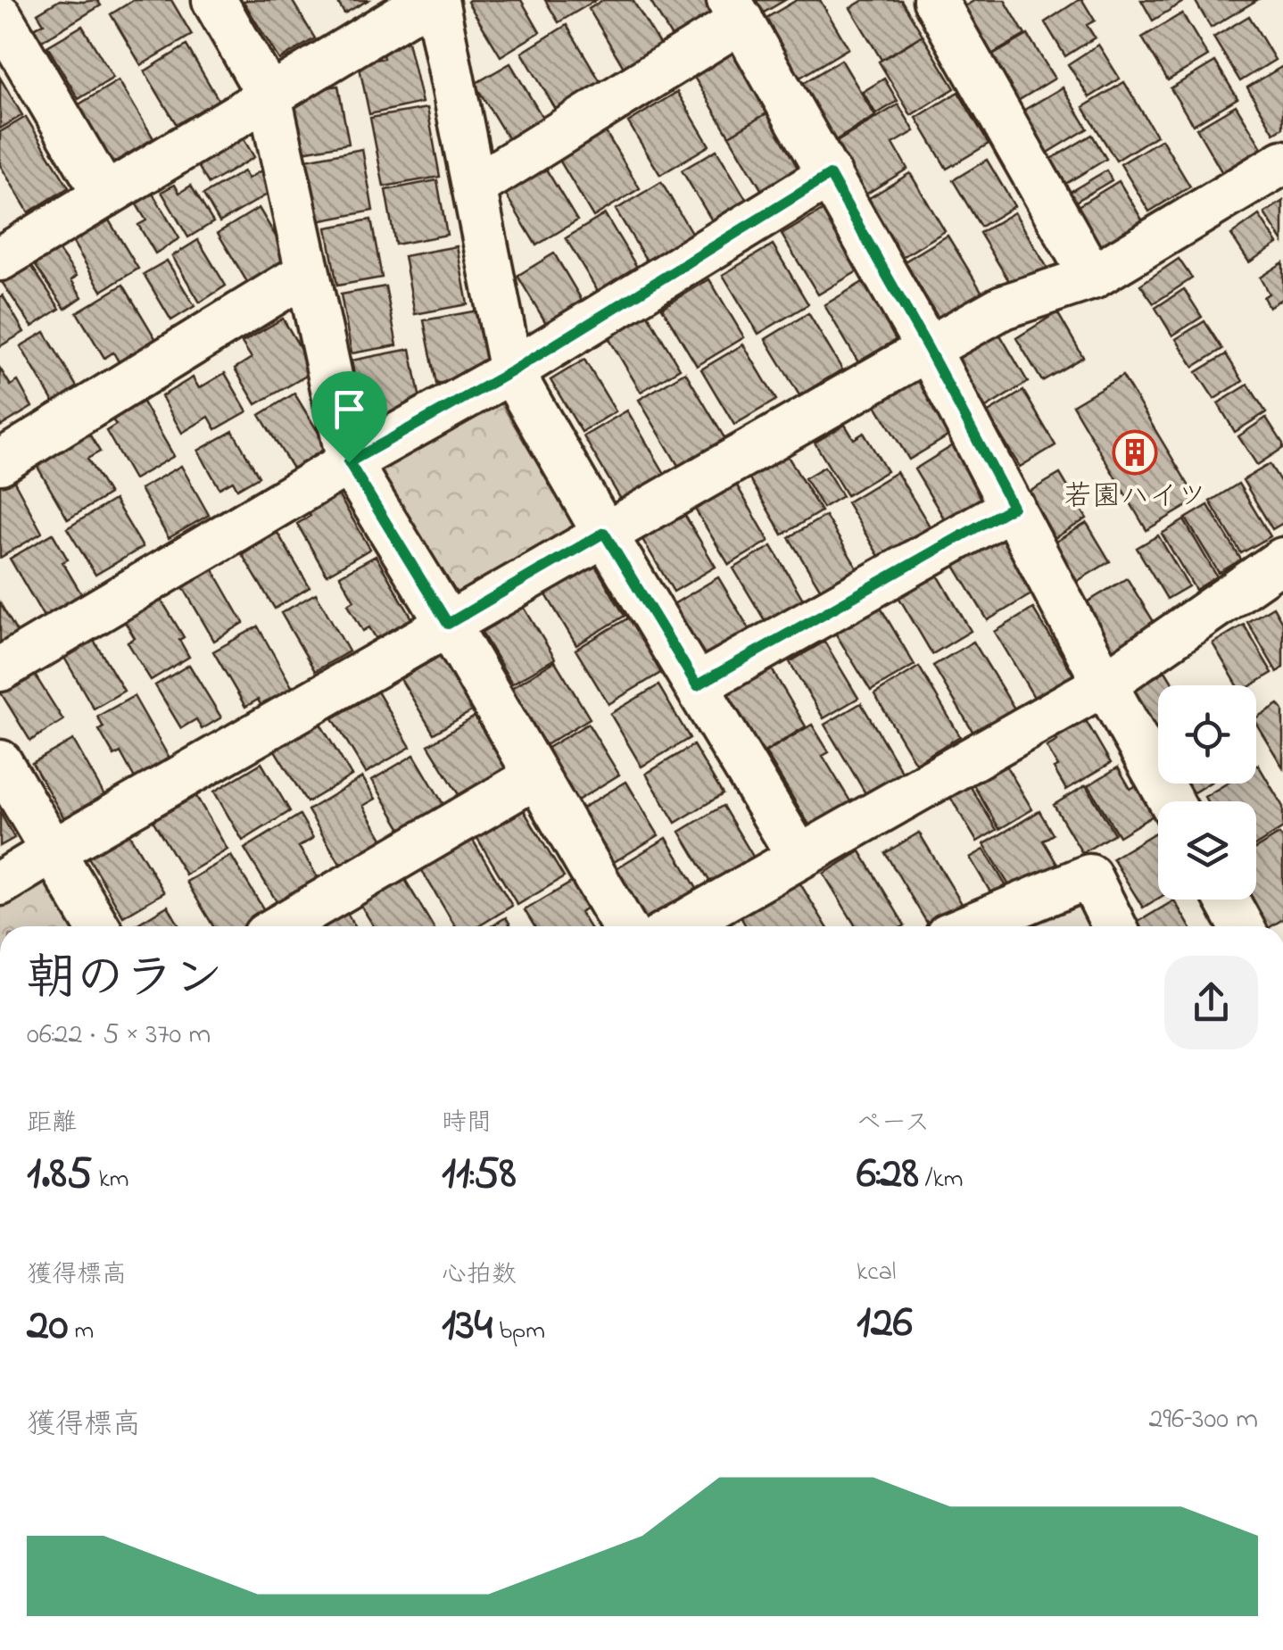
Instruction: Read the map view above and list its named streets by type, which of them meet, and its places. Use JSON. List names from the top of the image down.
{
  "places": {
    "building": ["若園ハイツ"]
  },
  "page": {
    "heading": ["朝のラン", "06:22 · 5 × 370 m"],
    "stats": [
      ["距離", "1.85 km"],
      ["時間", "11:58"],
      ["ペース", "6:28 /km"],
      ["獲得標高", "20 m"],
      ["心拍数", "134 bpm"],
      ["kcal", "126"]
    ],
    "chart": ["獲得標高", "296–300 m"]
  }
}
